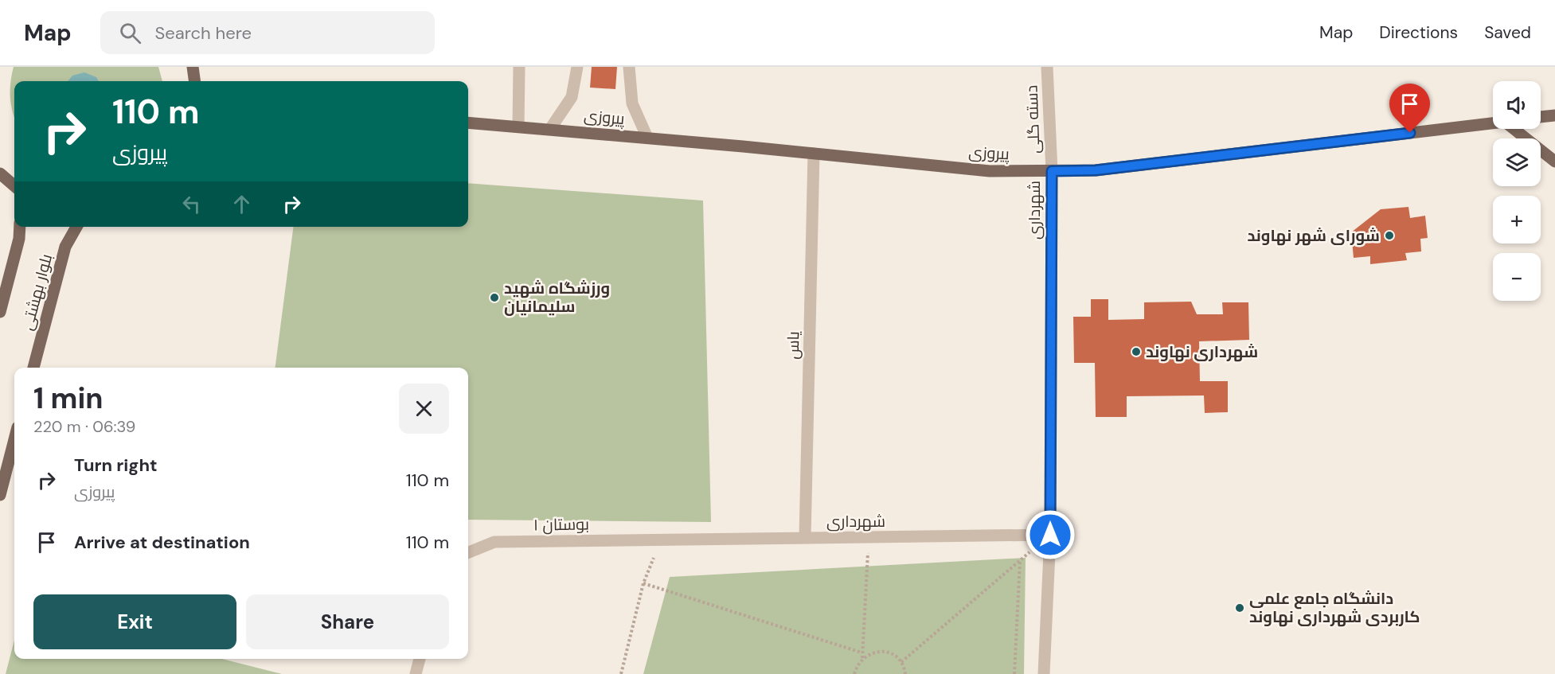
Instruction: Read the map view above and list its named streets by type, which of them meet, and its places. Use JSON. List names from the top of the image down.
{
  "streets": {
    "main road": ["پیروزی", "بلوار بهشتی"],
    "street": [
      "دسته گلی",
      "شهرداری",
      "یاس",
      "بوستان ۱"
    ]
  },
  "crossings": [
    ["پیروزی", "دسته گلی"],
    ["پیروزی", "شهرداری"],
    ["پیروزی", "یاس"],
    ["دسته گلی", "شهرداری"],
    ["شهرداری", "یاس"],
    ["شهرداری", "بوستان ۱"]
  ],
  "places": [
    "شورای شهر نهاوند",
    "ورزشگاه شهید سلیمانیان",
    "شهرداری نهاوند",
    "دانشگاه جامع علمی کاربردی شهرداری نهاوند"
  ],
  "page": {
    "header": "Map",
    "search": "Search here",
    "nav": ["Map", "Directions", "Saved"],
    "map_buttons": ["+", "−"],
    "turn": ["110 m", "پیروزی"],
    "heading": ["1 min", "220 m · 06:39"],
    "list": [
      {
        "name": "Turn right",
        "note": "پیروزی",
        "value": "110 m"
      },
      {
        "name": "Arrive at destination",
        "value": "110 m"
      }
    ],
    "buttons": ["Exit", "Share"]
  }
}
